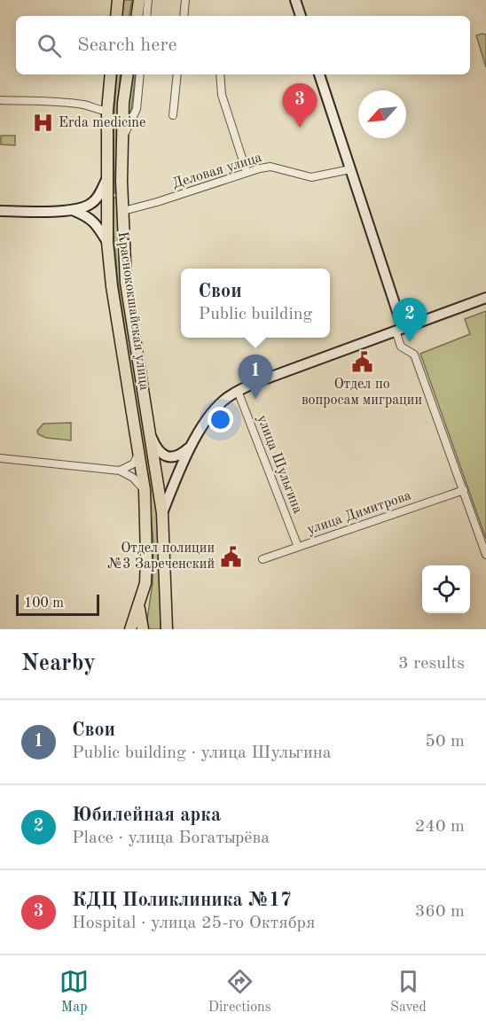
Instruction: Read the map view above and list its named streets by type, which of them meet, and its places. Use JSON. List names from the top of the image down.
{
  "streets": {
    "main road": ["Краснококшайская улица"],
    "street": ["Деловая улица", "улица Шульгина", "улица Димитрова"]
  },
  "crossings": [
    ["Деловая улица", "Краснококшайская улица"],
    ["улица Шульгина", "улица Димитрова"]
  ],
  "places": {
    "hospital": ["Erda medicine"],
    "public building": ["Отдел по вопросам миграции", "Отдел полиции №3 Зареченский"]
  },
  "scale_bar": "100 m",
  "north": "bottom left",
  "page": {
    "search": "Search here",
    "pins": ["3", "2", "1"],
    "popup": ["Свои", "Public building"],
    "scale": "100 m",
    "heading": ["Nearby", "3 results"],
    "list": [
      {
        "mark": "1",
        "name": "Свои",
        "note": "Public building · улица Шульгина",
        "value": "50 m"
      },
      {
        "mark": "2",
        "name": "Юбилейная арка",
        "note": "Place · улица Богатырёва",
        "value": "240 m"
      },
      {
        "mark": "3",
        "name": "КДЦ Поликлиника №17",
        "note": "Hospital · улица 25-го Октября",
        "value": "360 m"
      }
    ],
    "nav": ["Map", "Directions", "Saved"]
  }
}
